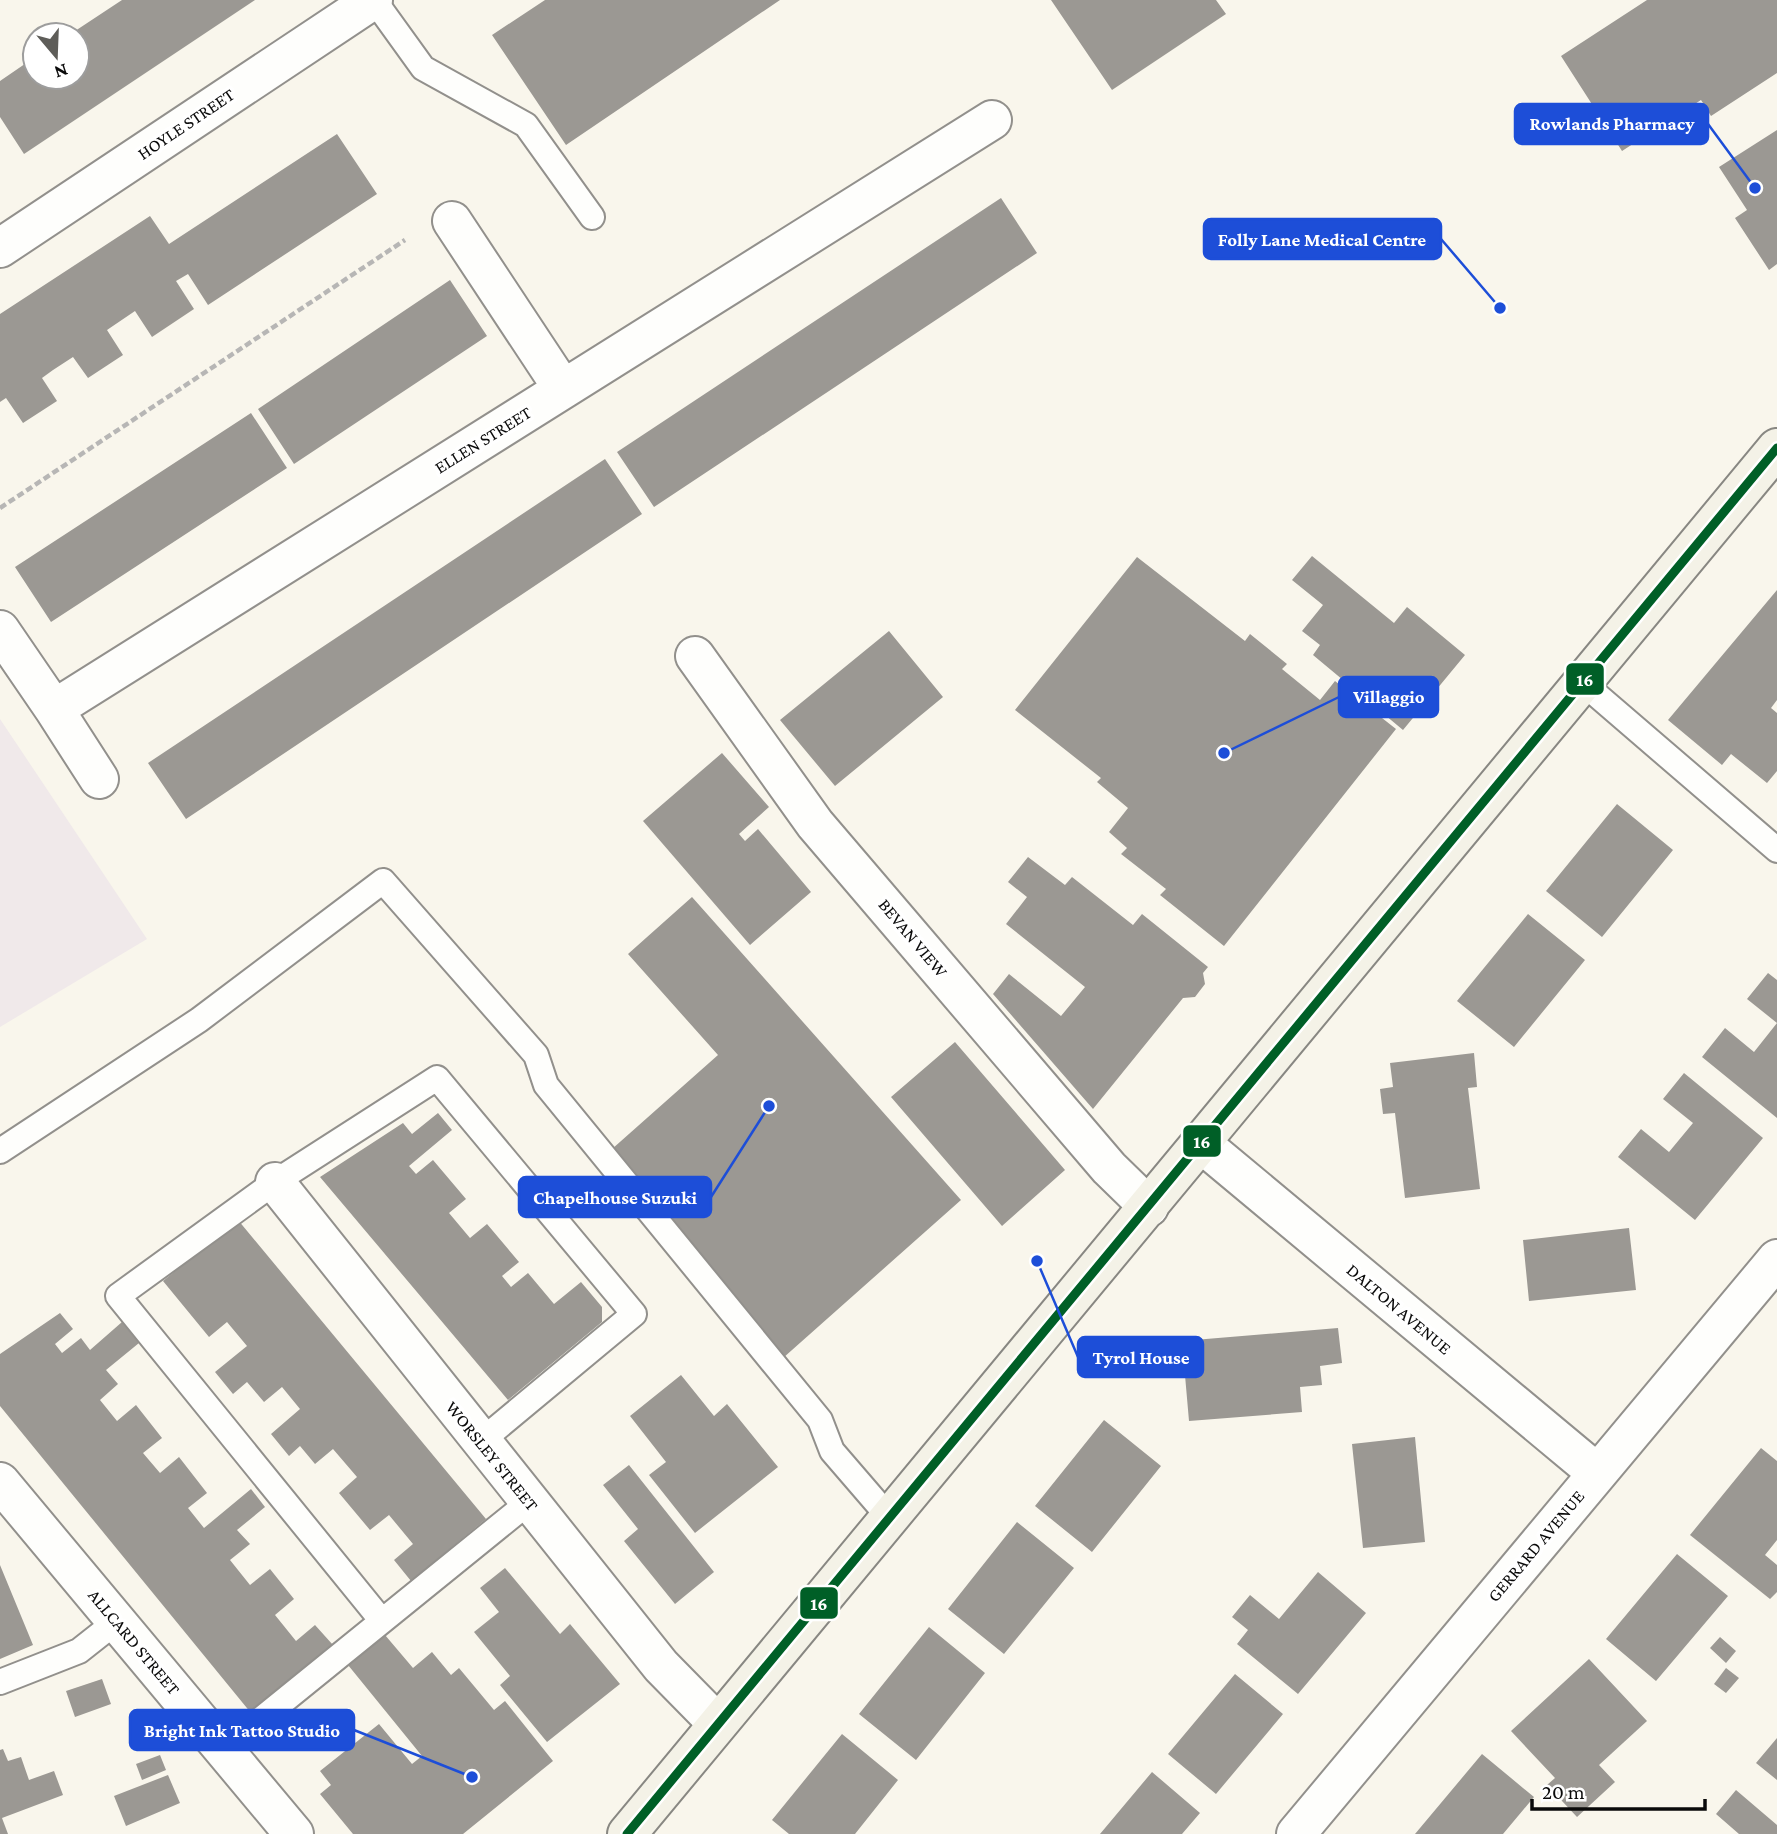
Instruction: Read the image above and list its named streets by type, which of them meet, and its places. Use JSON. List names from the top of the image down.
{
  "streets": {
    "street": [
      "HOYLE STREET",
      "ELLEN STREET",
      "BEVAN VIEW",
      "DALTON AVENUE",
      "WORSLEY STREET",
      "GERRARD AVENUE",
      "ALLCARD STREET"
    ]
  },
  "crossings": [
    ["DALTON AVENUE", "GERRARD AVENUE"]
  ],
  "places": [
    "Rowlands Pharmacy",
    "Folly Lane Medical Centre",
    "Villaggio",
    "Chapelhouse Suzuki",
    "Tyrol House",
    "Bright Ink Tattoo Studio"
  ],
  "lines": ["transit line 16"],
  "scale_bar": "20 m",
  "north": "bottom"
}
